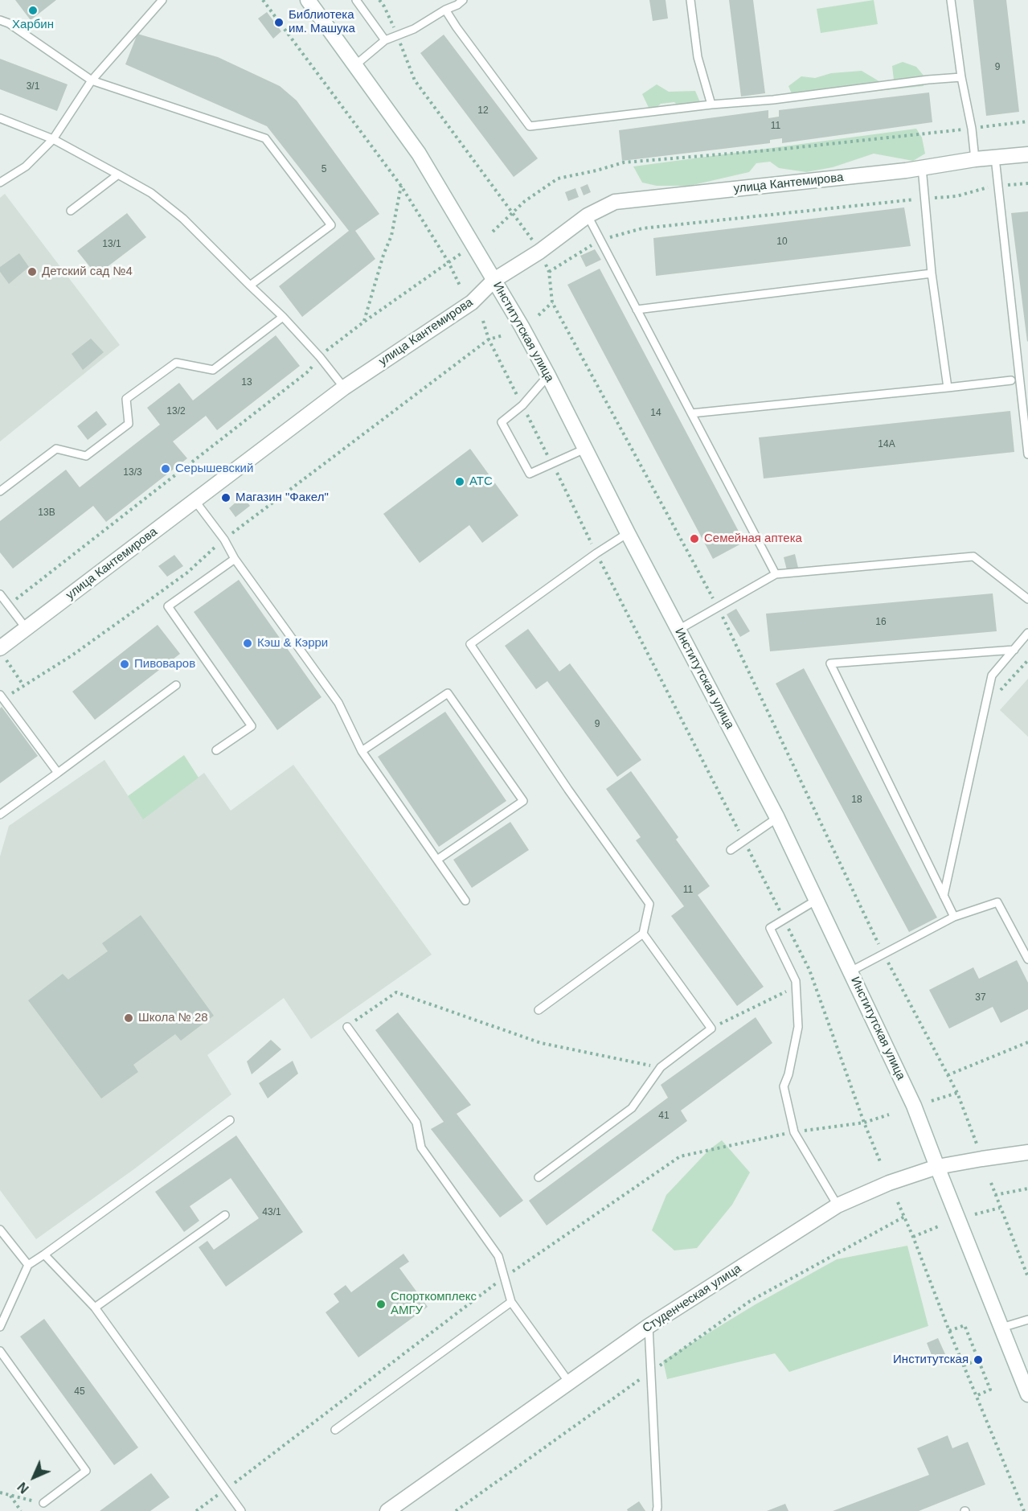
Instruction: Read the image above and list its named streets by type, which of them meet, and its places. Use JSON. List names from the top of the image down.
{
  "streets": {
    "street": ["улица Кантемирова", "Институтская улица", "Студенческая улица"]
  },
  "crossings": [
    ["улица Кантемирова", "Институтская улица"],
    ["Институтская улица", "Студенческая улица"]
  ],
  "places": [
    "Харбин",
    "Библиотека им. Машука",
    "Детский сад №4",
    "Серышевский",
    "АТС",
    "Магазин \"Факел\"",
    "Семейная аптека",
    "Кэш & Кэрри",
    "Пивоваров",
    "Школа № 28",
    "Спорткомплекс АМГУ",
    "Институтская"
  ],
  "house_numbers": [
    "9",
    "3/1",
    "12",
    "11",
    "5",
    "10",
    "13/1",
    "13",
    "13/2",
    "14",
    "14А",
    "13/3",
    "13В",
    "16",
    "9",
    "18",
    "11",
    "37",
    "41",
    "43/1",
    "45"
  ],
  "north": "bottom left"
}
